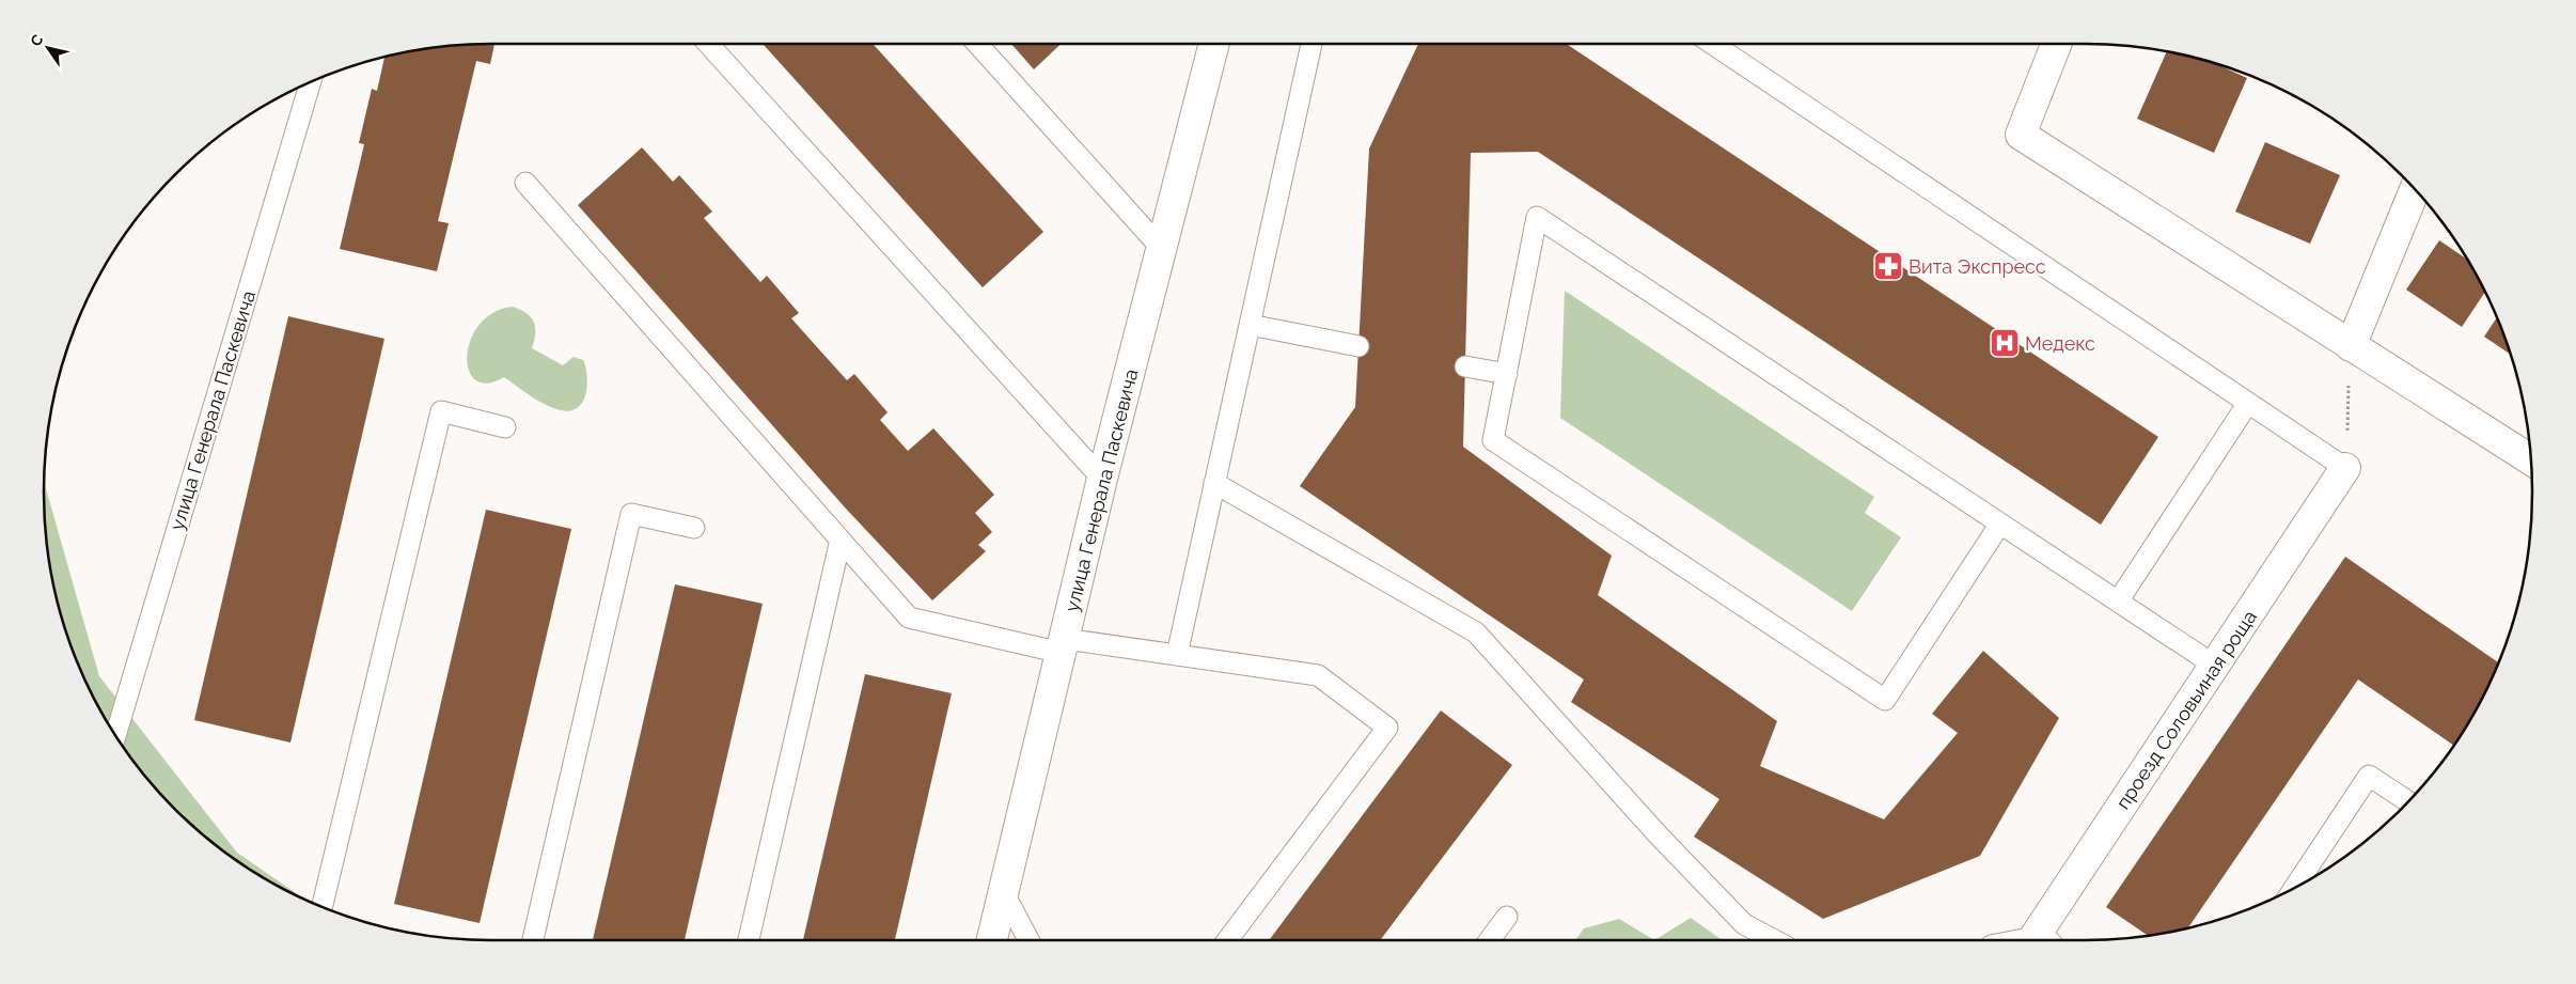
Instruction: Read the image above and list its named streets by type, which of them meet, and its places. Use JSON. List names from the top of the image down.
{
  "streets": {
    "street": ["улица Генерала Паскевича", "проезд Соловьиная роща"]
  },
  "places": {
    "pharmacy": ["Вита Экспресс"],
    "hospital": ["Медекс"]
  },
  "north": "top left"
}
